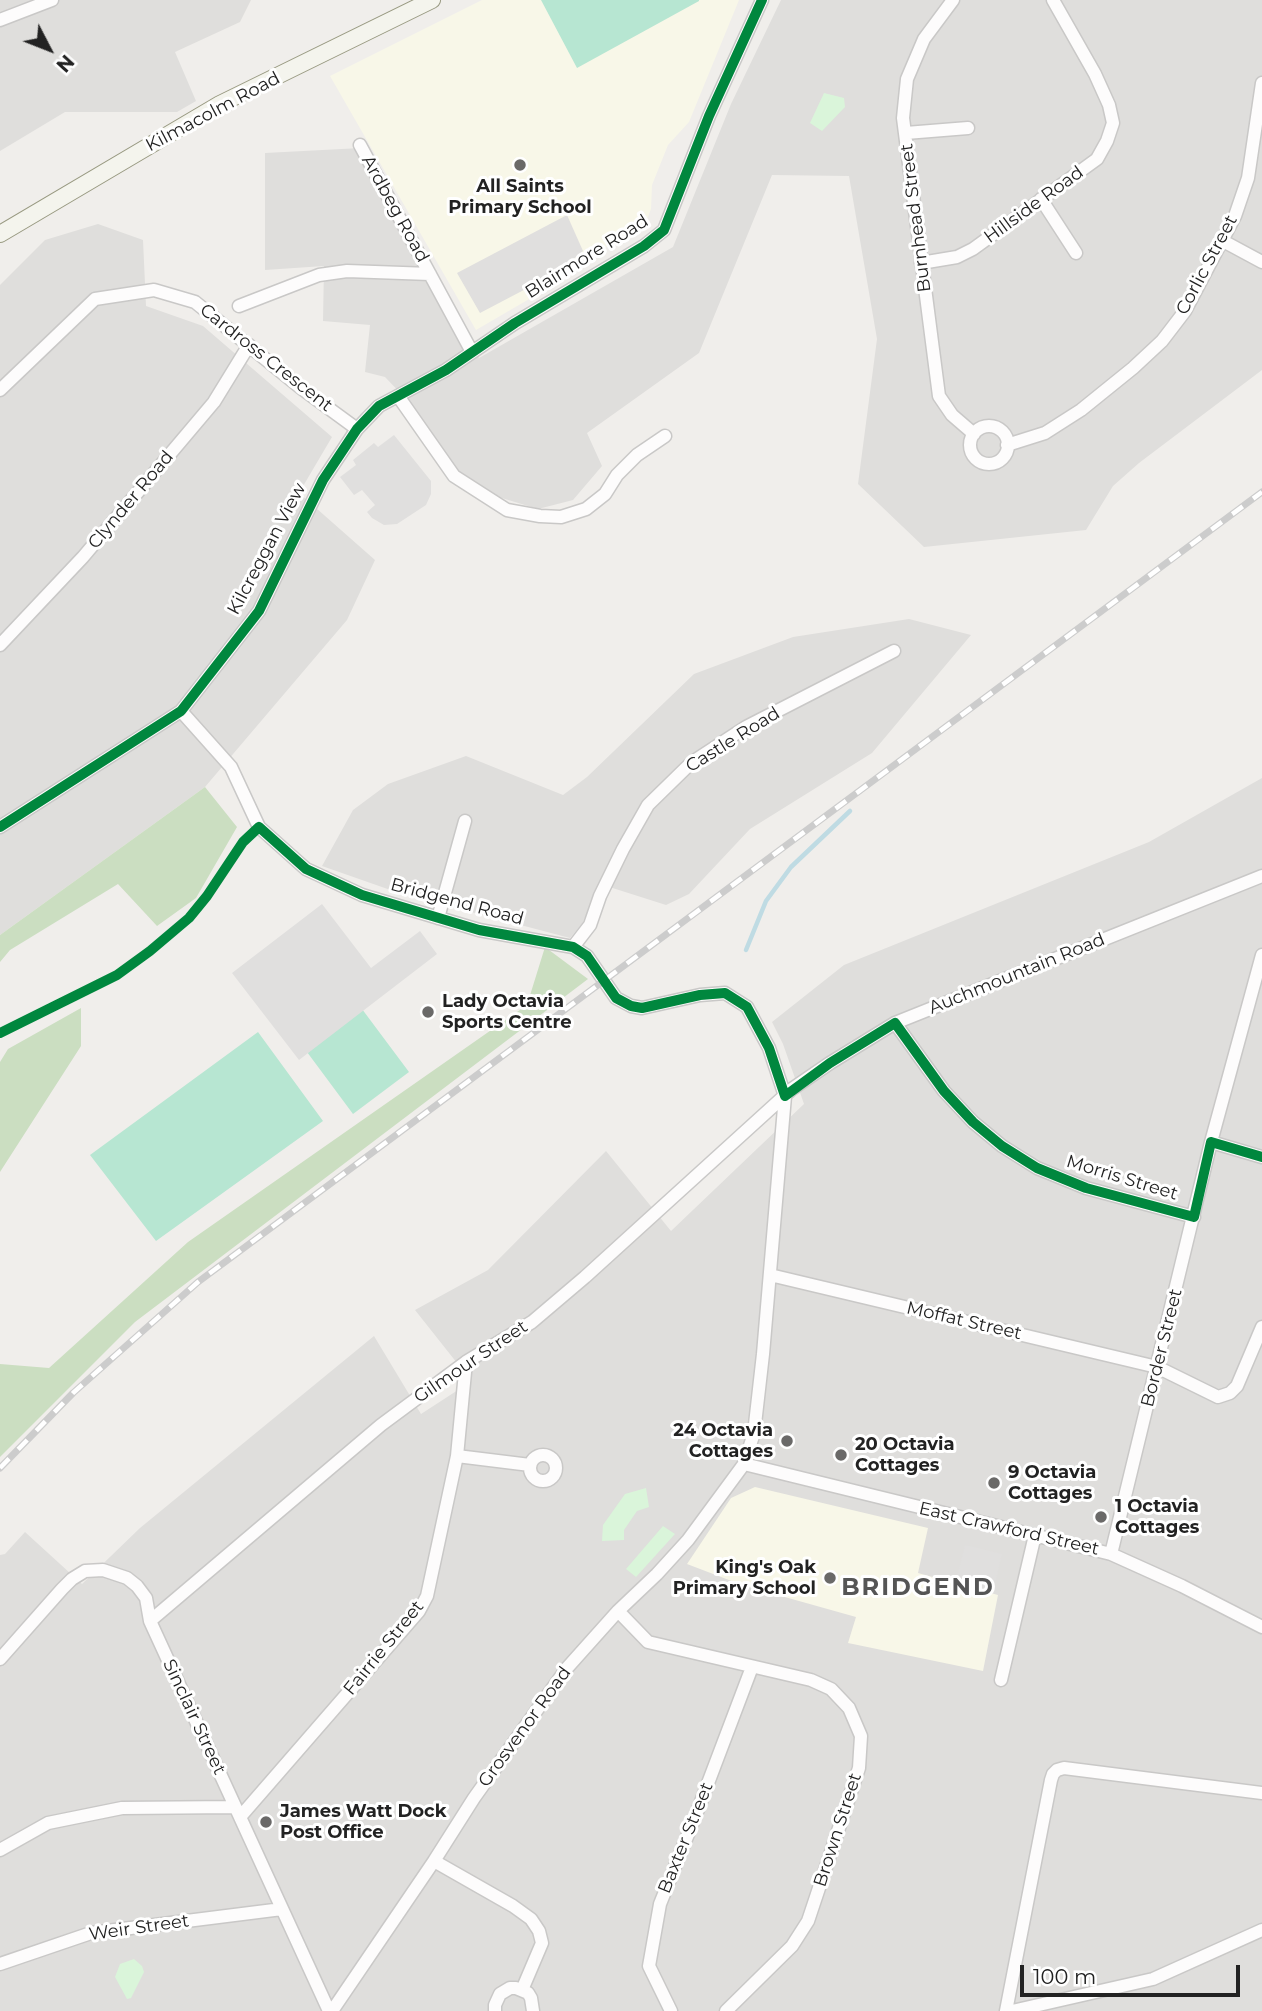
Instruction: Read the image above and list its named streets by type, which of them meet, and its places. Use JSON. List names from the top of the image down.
{
  "streets": {
    "main road": ["Kilmacolm Road"],
    "street": [
      "Hillside Road",
      "Ardbeg Road",
      "Burnhead Street",
      "Blairmore Road",
      "Corlic Street",
      "Cardross Crescent",
      "Clynder Road",
      "Kilcreggan View",
      "Castle Road",
      "Bridgend Road",
      "Auchmountain Road",
      "Morris Street",
      "Moffat Street",
      "Border Street",
      "Gilmour Street",
      "East Crawford Street",
      "Fairrie Street",
      "Sinclair Street",
      "Grosvenor Road",
      "Brown Street",
      "Baxter Street",
      "Weir Street"
    ]
  },
  "crossings": [
    ["Hillside Road", "Burnhead Street"],
    ["Ardbeg Road", "Blairmore Road"],
    ["Burnhead Street", "Corlic Street"],
    ["Blairmore Road", "Cardross Crescent"],
    ["Blairmore Road", "Kilcreggan View"],
    ["Cardross Crescent", "Clynder Road"],
    ["Cardross Crescent", "Kilcreggan View"],
    ["Kilcreggan View", "Bridgend Road"],
    ["Castle Road", "Bridgend Road"],
    ["Auchmountain Road", "Morris Street"],
    ["Auchmountain Road", "Gilmour Street"],
    ["Morris Street", "Border Street"],
    ["Moffat Street", "Border Street"],
    ["Border Street", "East Crawford Street"],
    ["Gilmour Street", "Fairrie Street"],
    ["Gilmour Street", "Sinclair Street"],
    ["East Crawford Street", "Grosvenor Road"],
    ["Fairrie Street", "Sinclair Street"],
    ["Sinclair Street", "Grosvenor Road"],
    ["Sinclair Street", "Weir Street"],
    ["Grosvenor Road", "Brown Street"],
    ["Brown Street", "Baxter Street"]
  ],
  "districts": ["BRIDGEND"],
  "places": [
    "All Saints Primary School",
    "Lady Octavia Sports Centre",
    "24 Octavia Cottages",
    "20 Octavia Cottages",
    "9 Octavia Cottages",
    "1 Octavia Cottages",
    "King's Oak Primary School",
    "James Watt Dock Post Office"
  ],
  "scale_bar": "100 m",
  "north": "bottom right"
}
